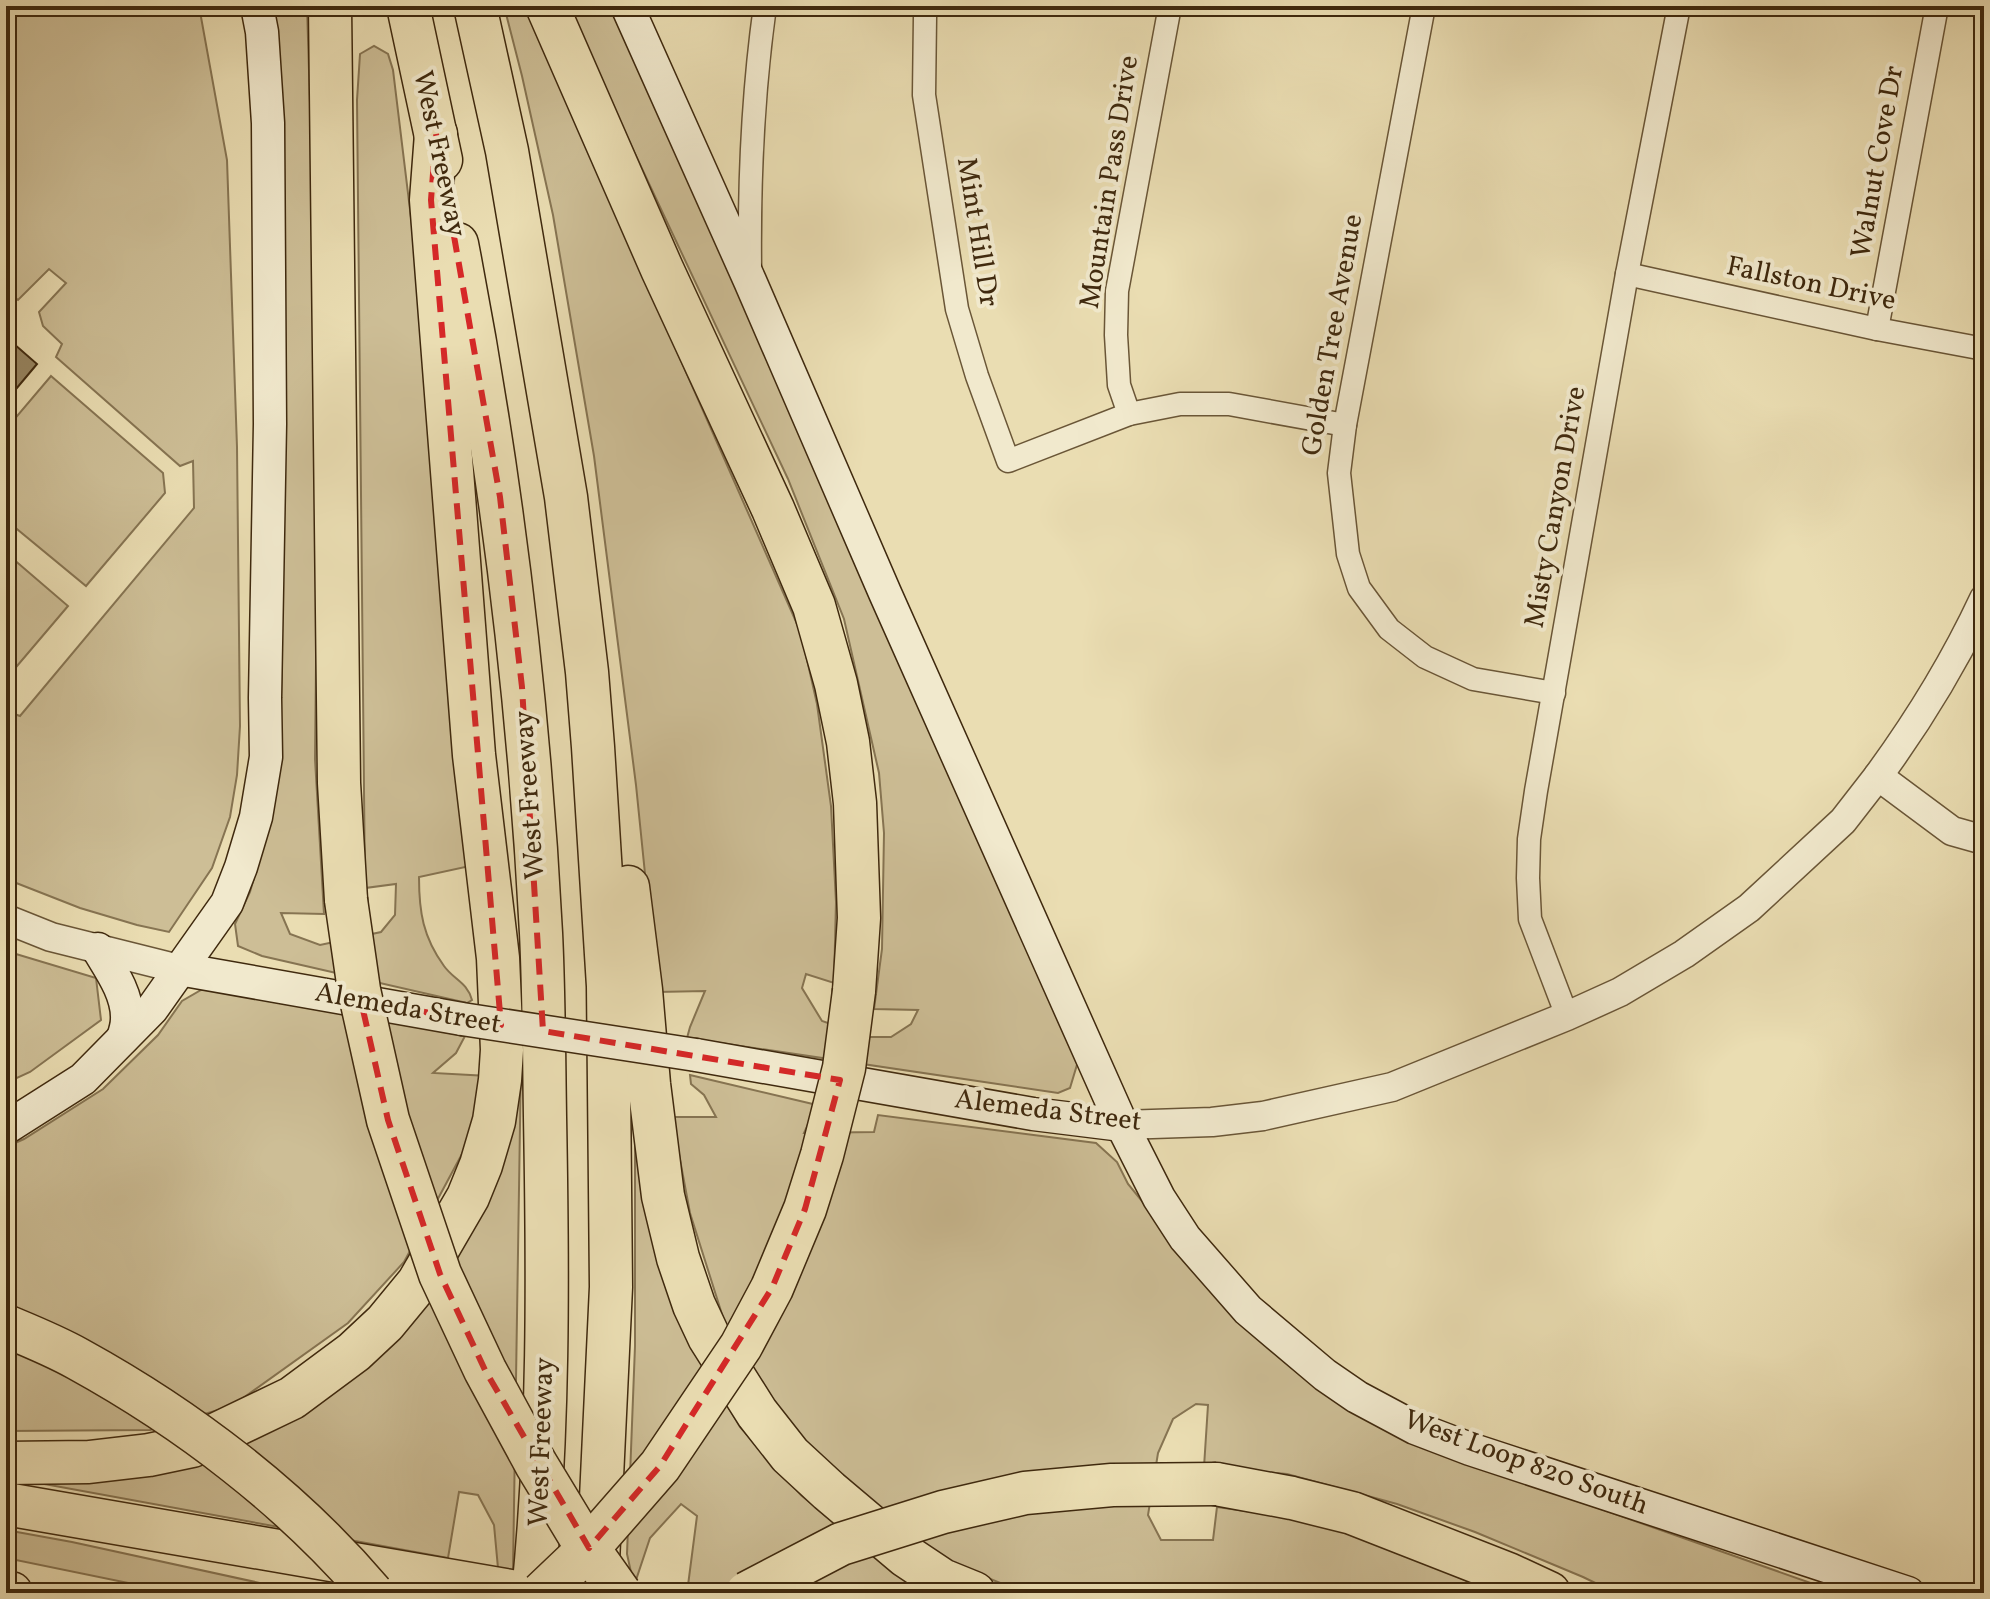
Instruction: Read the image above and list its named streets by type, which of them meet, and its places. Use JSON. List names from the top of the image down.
{
  "streets": {
    "highway": ["West Freeway"],
    "main road": ["Alemeda Street", "West Loop 820 South"],
    "street": [
      "Walnut Cove Dr",
      "Mountain Pass Drive",
      "Mint Hill Dr",
      "Fallston Drive",
      "Golden Tree Avenue",
      "Misty Canyon Drive"
    ]
  },
  "crossings": [
    ["Walnut Cove Dr", "Fallston Drive"],
    ["Mountain Pass Drive", "Mint Hill Dr"],
    ["Fallston Drive", "Misty Canyon Drive"],
    ["Golden Tree Avenue", "Misty Canyon Drive"],
    ["Misty Canyon Drive", "Alemeda Street"],
    ["Alemeda Street", "West Loop 820 South"]
  ]
}
